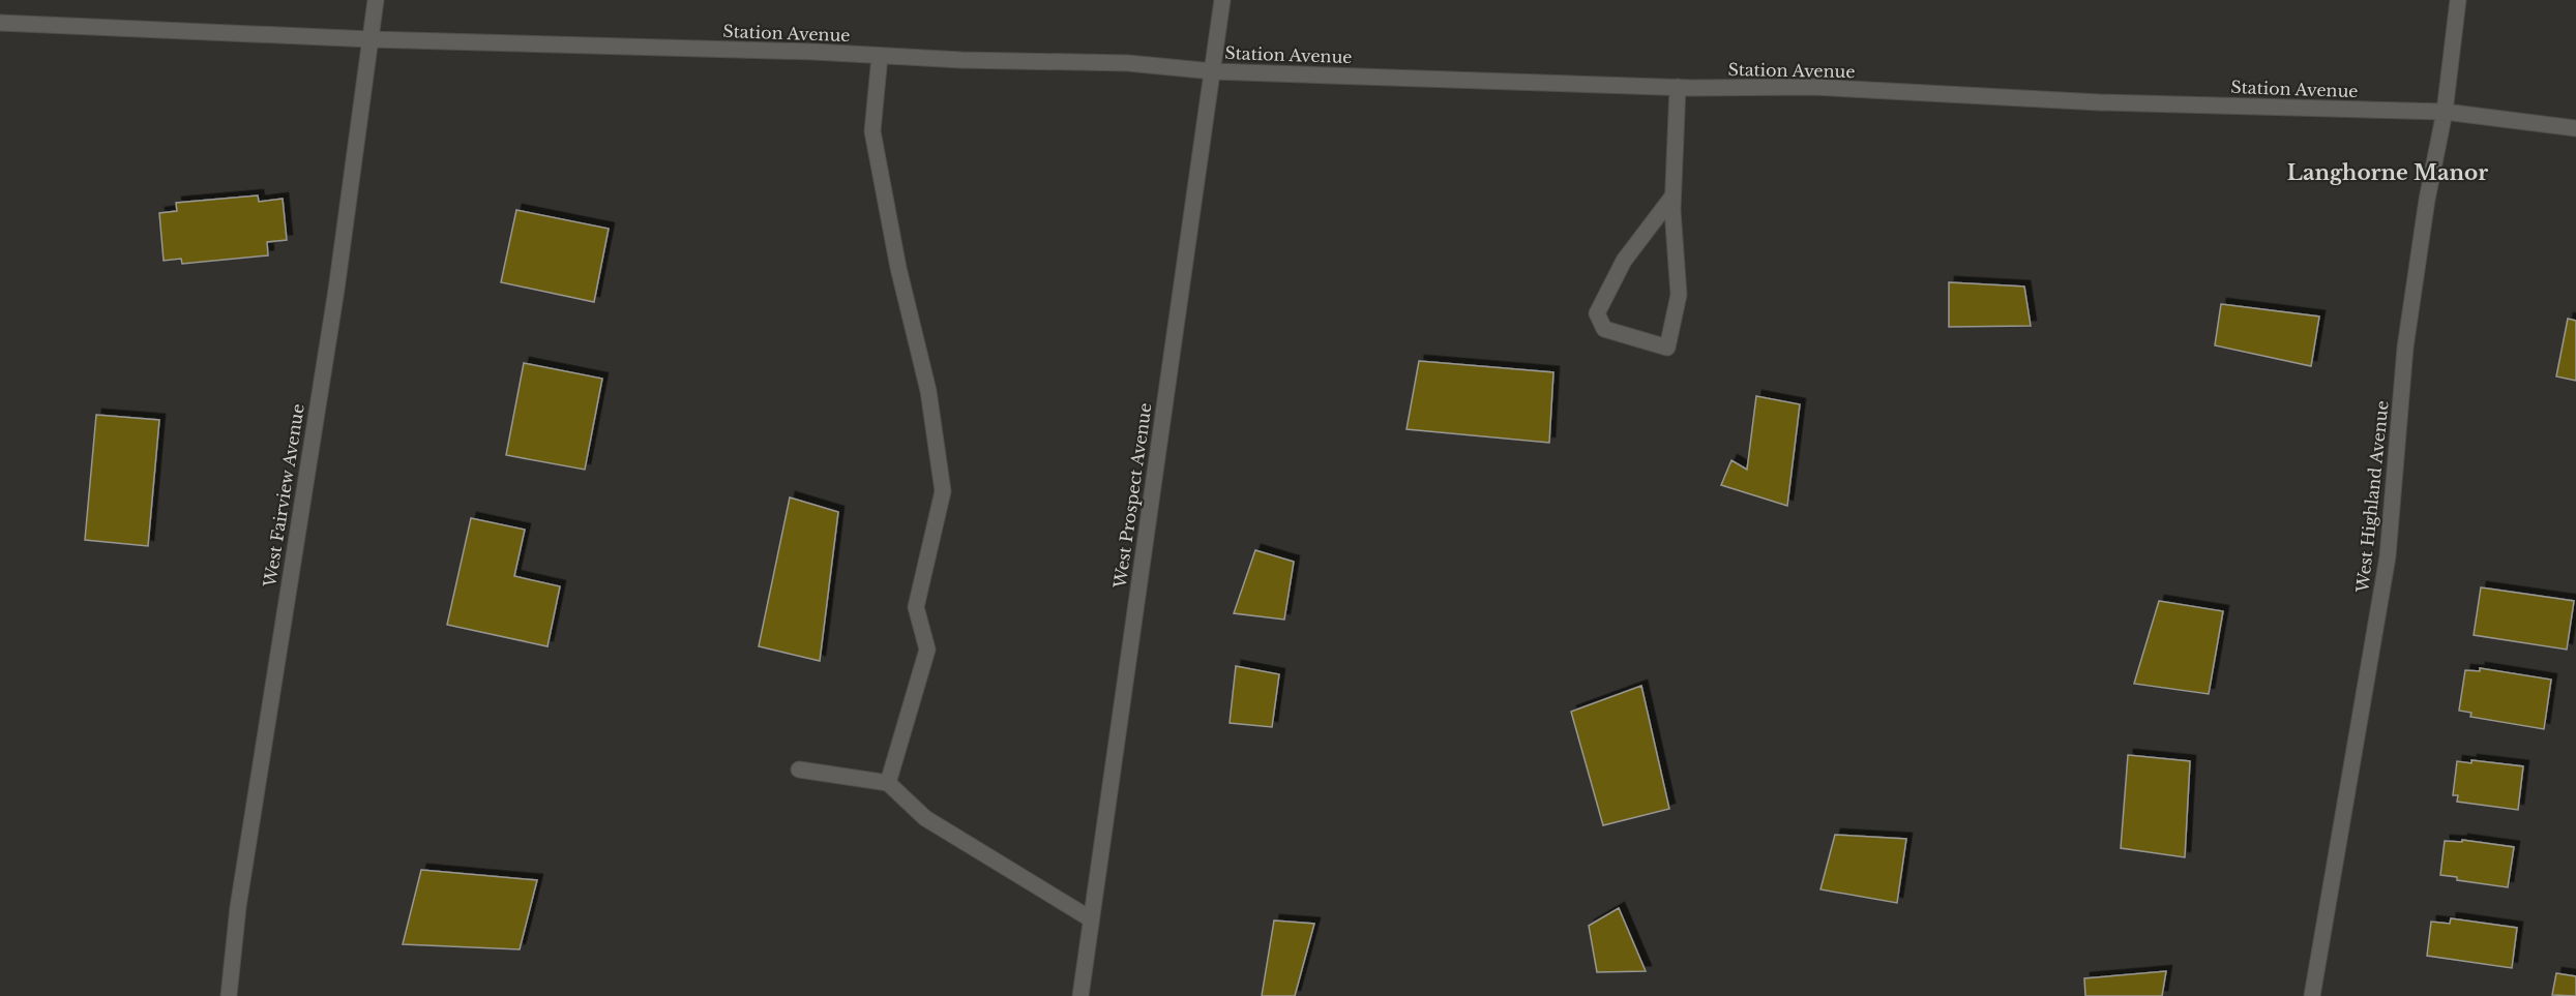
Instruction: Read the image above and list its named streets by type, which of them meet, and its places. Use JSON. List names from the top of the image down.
{
  "streets": {
    "street": [
      "Station Avenue",
      "West Fairview Avenue",
      "West Prospect Avenue",
      "West Highland Avenue"
    ]
  },
  "crossings": [
    ["Station Avenue", "West Fairview Avenue"],
    ["Station Avenue", "West Prospect Avenue"],
    ["Station Avenue", "West Highland Avenue"]
  ],
  "districts": ["Langhorne Manor"]
}
